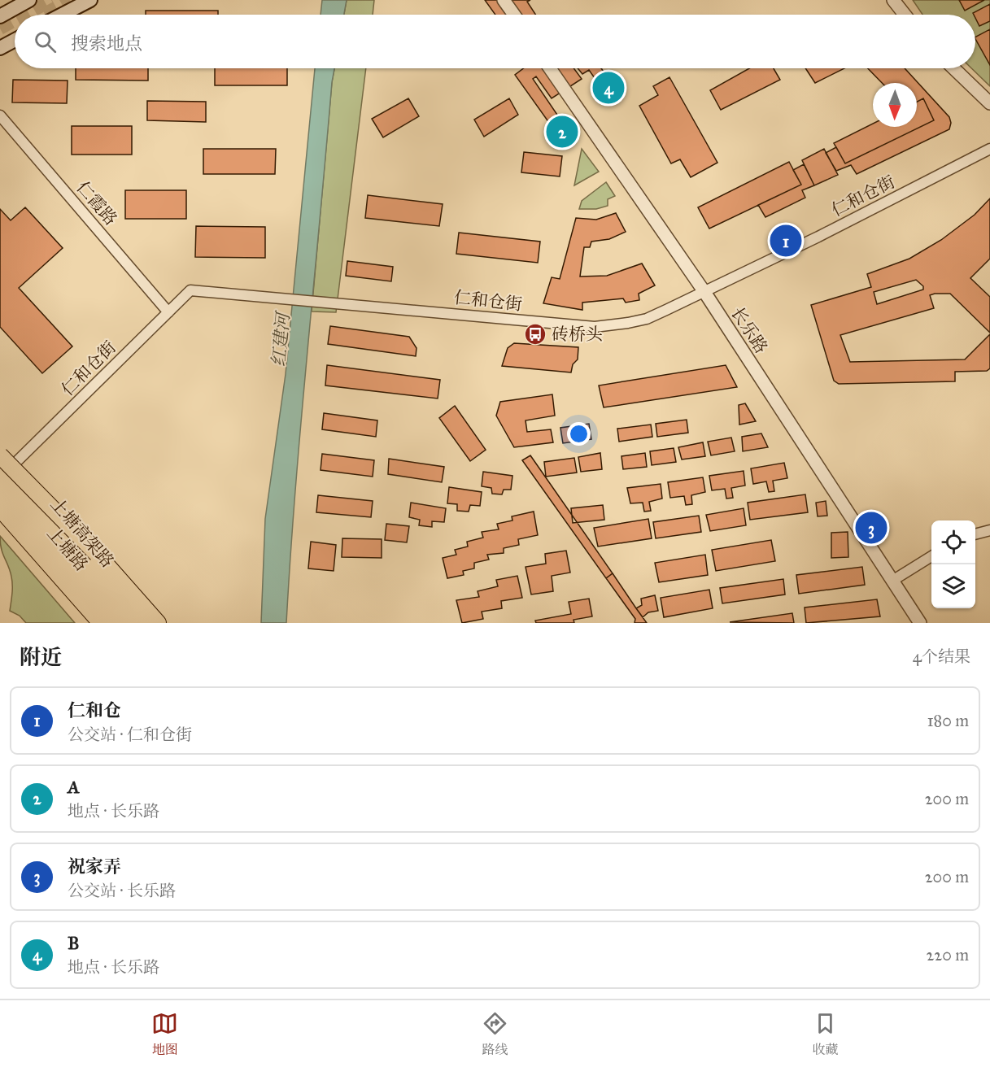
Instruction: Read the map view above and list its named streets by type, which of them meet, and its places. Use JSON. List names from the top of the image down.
{
  "streets": {
    "highway": ["上塘高架路"],
    "main road": ["上塘路"],
    "street": ["仁和仓街", "仁霞路", "长乐路"]
  },
  "crossings": [
    ["仁和仓街", "仁霞路"],
    ["仁和仓街", "长乐路"],
    ["仁和仓街", "上塘高架路"],
    ["仁和仓街", "上塘路"],
    ["上塘高架路", "上塘路"]
  ],
  "water": ["红建河"],
  "places": {
    "bus stop": ["砖桥头"]
  },
  "north": "bottom",
  "page": {
    "search": "搜索地点",
    "pins": [
      "4",
      "2",
      "1",
      "3"
    ],
    "heading": ["附近", "4个结果"],
    "list": [
      {
        "mark": "1",
        "name": "仁和仓",
        "note": "公交站 · 仁和仓街",
        "value": "180 m"
      },
      {
        "mark": "2",
        "name": "A",
        "note": "地点 · 长乐路",
        "value": "200 m"
      },
      {
        "mark": "3",
        "name": "祝家弄",
        "note": "公交站 · 长乐路",
        "value": "200 m"
      },
      {
        "mark": "4",
        "name": "B",
        "note": "地点 · 长乐路",
        "value": "220 m"
      }
    ],
    "nav": ["地图", "路线", "收藏"]
  }
}
